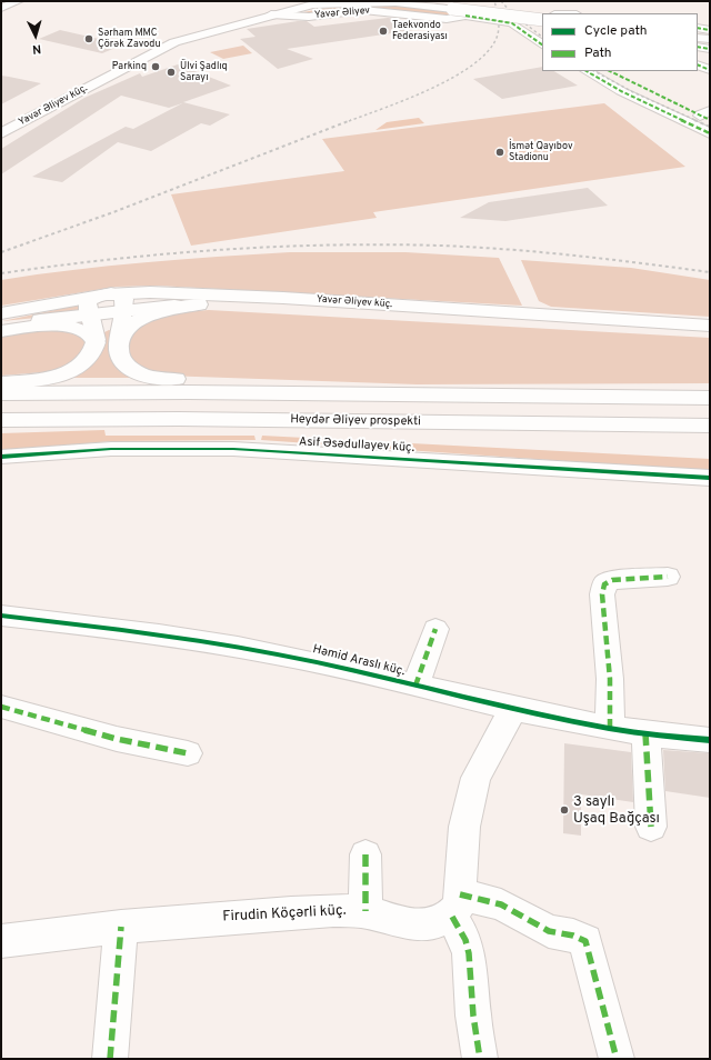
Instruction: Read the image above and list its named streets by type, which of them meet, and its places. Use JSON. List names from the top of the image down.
{
  "streets": {
    "main road": ["Yavər Əliyev küç.", "Heydər Əliyev prospekti"],
    "street": [
      "Yavər Əliyev",
      "Asif Əsədullayev küç.",
      "Həmid Araslı küç.",
      "Firudin Köçərli küç."
    ]
  },
  "crossings": [
    ["Yavər Əliyev", "Yavər Əliyev küç."]
  ],
  "places": [
    "Taekvondo Federasiyası",
    "Sərham MMC Çörək Zavodu",
    "Parkinq",
    "Ülvi Şadlıq Sarayı",
    "İsmət Qayıbov Stadionu",
    "3 saylı Uşaq Bağçası"
  ],
  "legend": ["Cycle path", "Path"],
  "north": "bottom"
}
